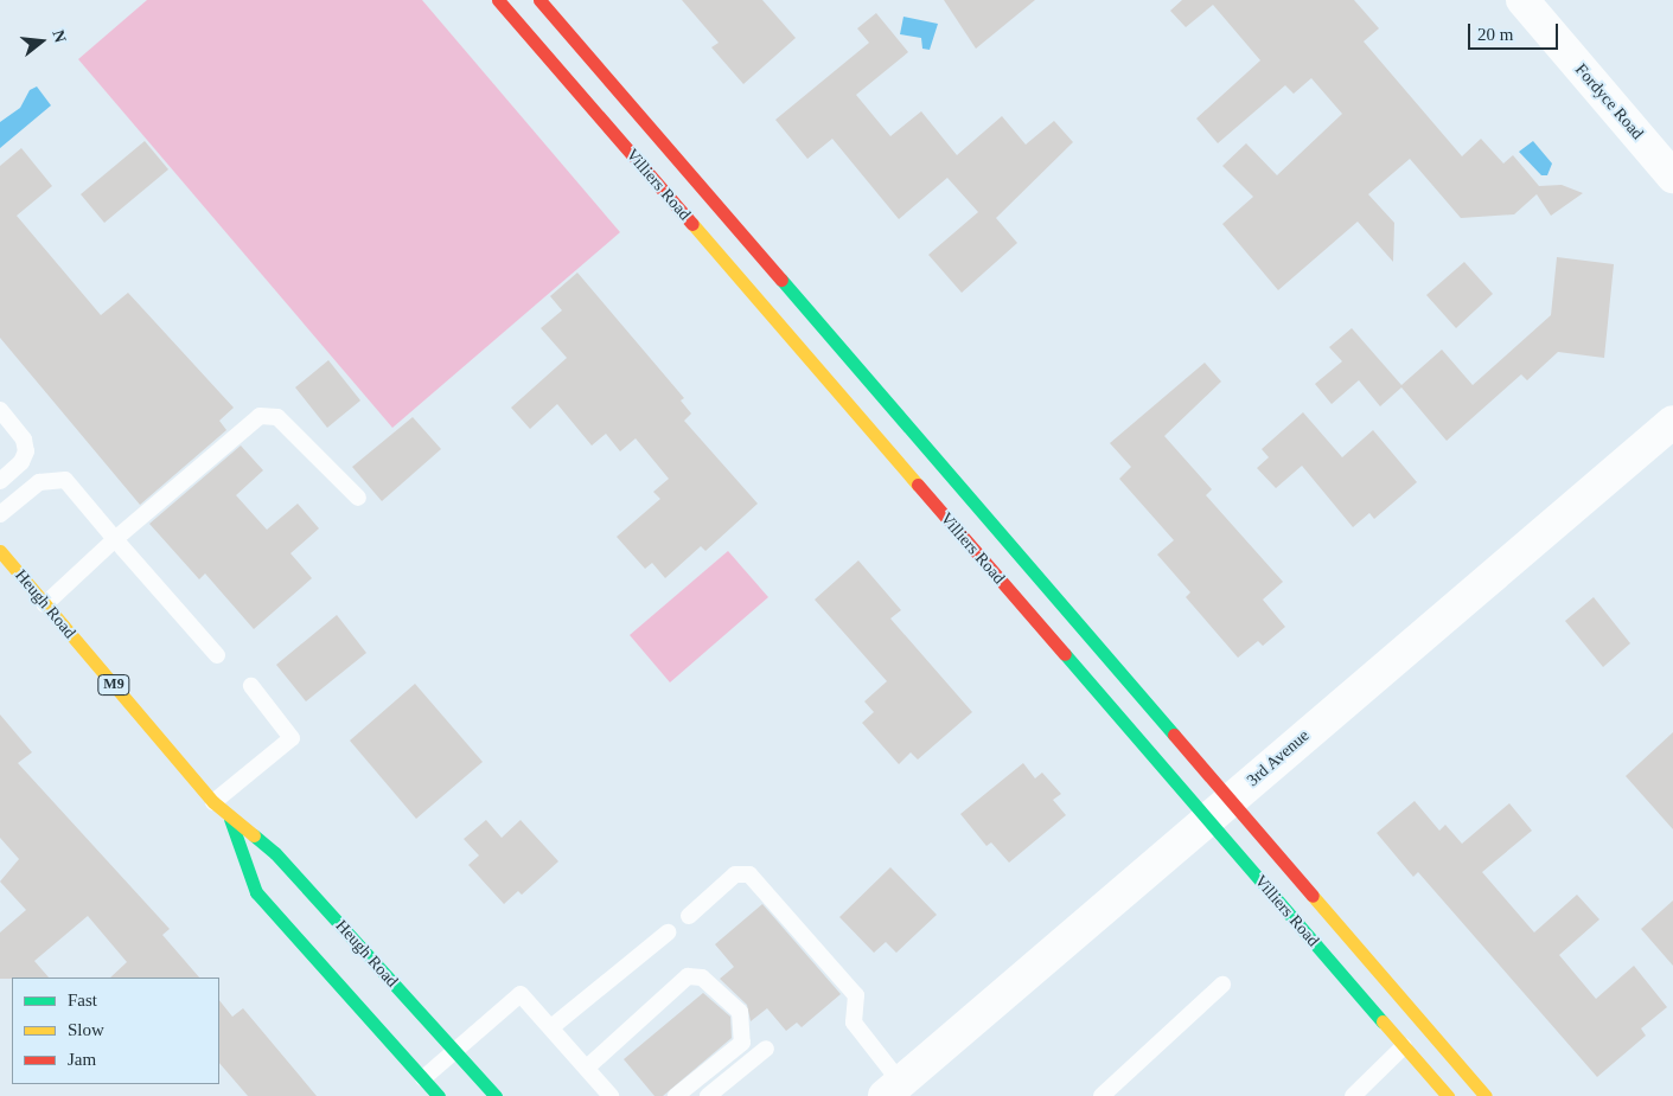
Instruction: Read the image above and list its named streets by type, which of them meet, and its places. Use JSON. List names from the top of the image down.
{
  "streets": {
    "street": [
      "Fordyce Road",
      "Villiers Road",
      "Heugh Road",
      "M9",
      "3rd Avenue"
    ]
  },
  "crossings": [
    ["Villiers Road", "3rd Avenue"]
  ],
  "legend": ["Fast", "Slow", "Jam"],
  "scale_bar": "20 m",
  "north": "right"
}
